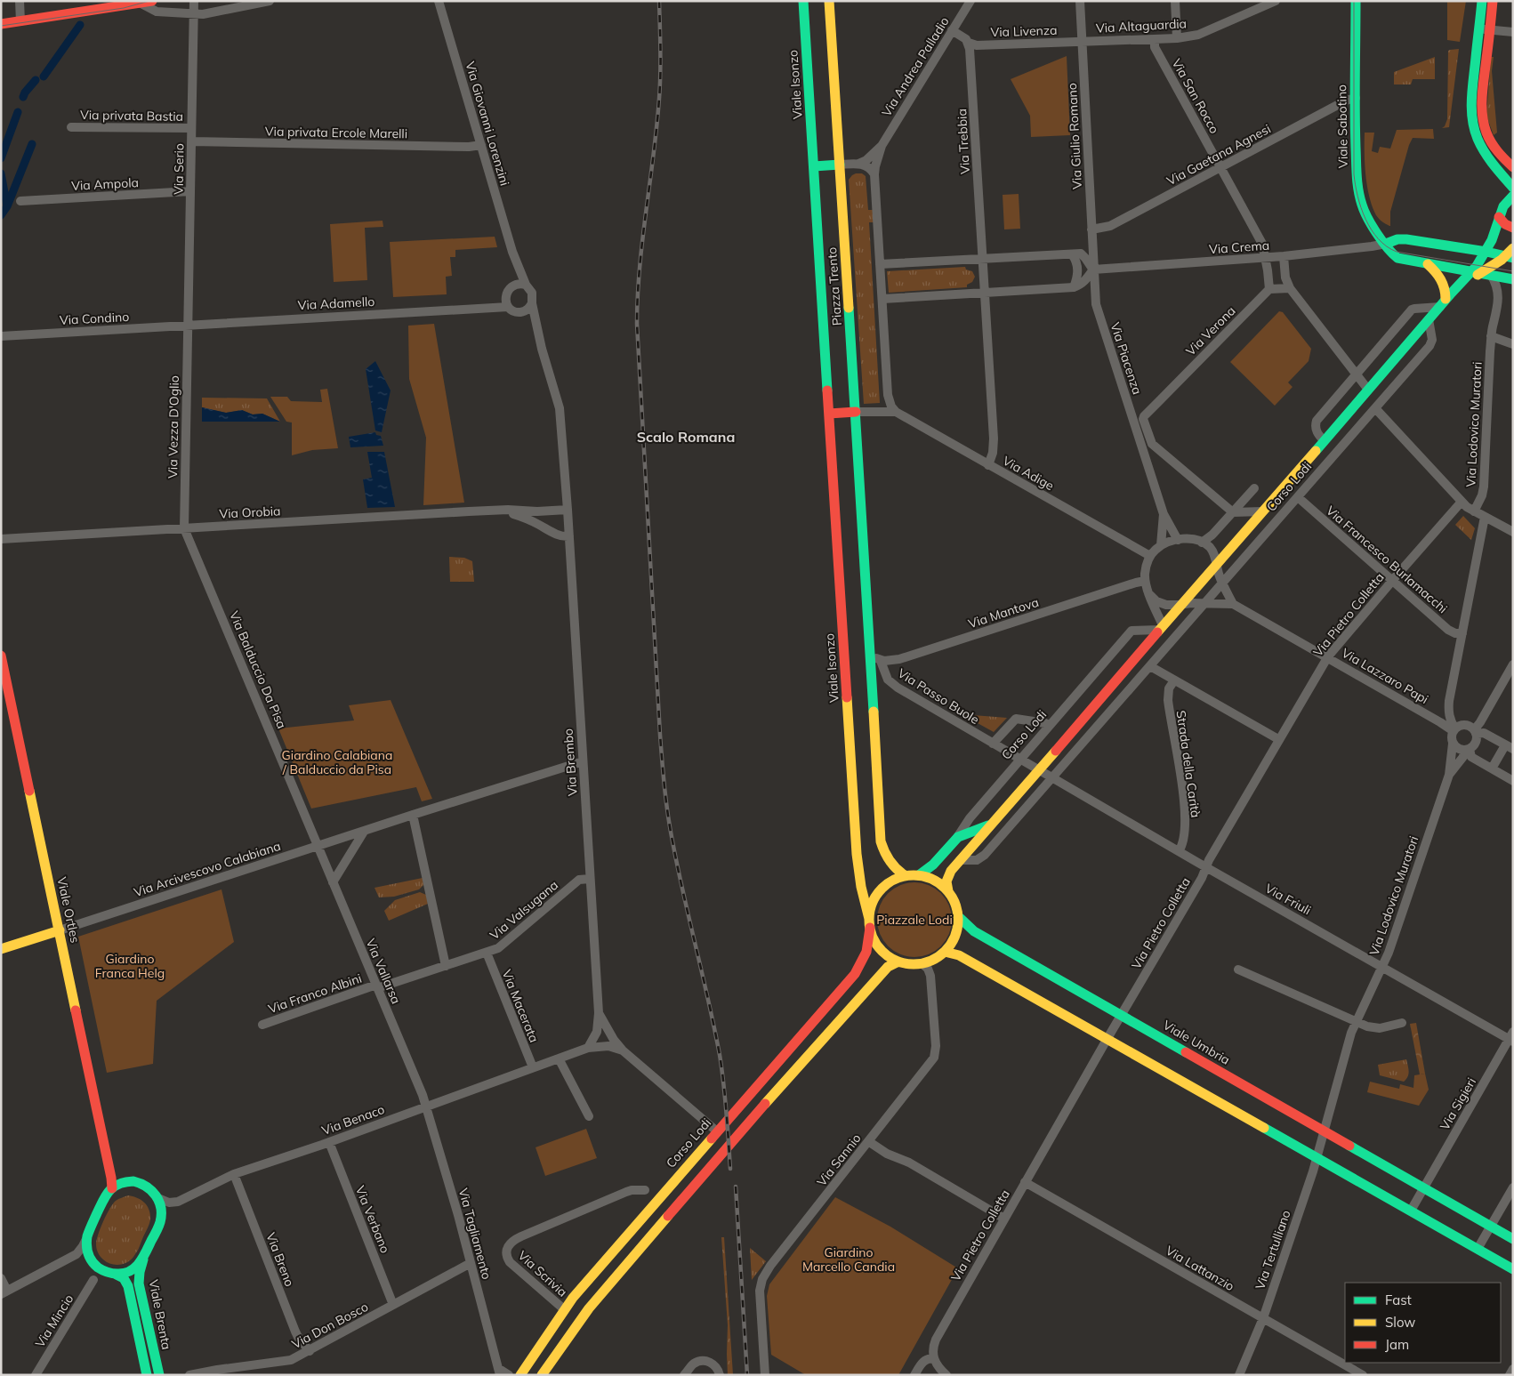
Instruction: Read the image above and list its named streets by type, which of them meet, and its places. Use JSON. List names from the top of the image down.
{
  "streets": {
    "main road": [
      "Viale Isonzo",
      "Viale Sabotino",
      "Piazza Trento",
      "Corso Lodi",
      "Viale Ortles",
      "Viale Umbria",
      "Viale Brenta"
    ],
    "street": [
      "Via Altaguardia",
      "Via Livenza",
      "Via Andrea Palladio",
      "Via San Rocco",
      "Via privata Bastia",
      "Via Giovanni Lorenzini",
      "Via privata Ercole Marelli",
      "Via Giulio Romano",
      "Via Trebbia",
      "Via Gaetana Agnesi",
      "Via Serio",
      "Via Ampola",
      "Via Crema",
      "Via Adamello",
      "Via Condino",
      "Via Verona",
      "Via Piacenza",
      "Via Lodovico Muratori",
      "Via Vezza D'Oglio",
      "Via Adige",
      "Via Orobia",
      "Via Francesco Burlamacchi",
      "Via Mantova",
      "Via Pietro Colletta",
      "Via Balduccio Da Pisa",
      "Via Lazzaro Papi",
      "Via Passo Buole",
      "Via Brembo",
      "Strada della Carità",
      "Via Arcivescovo Calabiana",
      "Via Friuli",
      "Via Valsugana",
      "Via Vallarsa",
      "Via Franco Albini",
      "Via Macerata",
      "Via Sigieri",
      "Via Benaco",
      "Via Sannio",
      "Via Verbano",
      "Via Tagliamento",
      "Via Tertulliano",
      "Via Breno",
      "Via Lattanzio",
      "Via Scrivia",
      "Via Mincio",
      "Via Don Bosco"
    ]
  },
  "crossings": [
    ["Via Altaguardia", "Via Livenza"],
    ["Via Altaguardia", "Via San Rocco"],
    ["Via Altaguardia", "Via Giulio Romano"],
    ["Via Livenza", "Via Giulio Romano"],
    ["Via Livenza", "Via Trebbia"],
    ["Viale Isonzo", "Piazza Trento"],
    ["Viale Isonzo", "Corso Lodi"],
    ["Viale Isonzo", "Viale Umbria"],
    ["Viale Isonzo", "Via Sannio"],
    ["Via San Rocco", "Via Gaetana Agnesi"],
    ["Via San Rocco", "Via Crema"],
    ["Via privata Bastia", "Via Serio"],
    ["Via Giovanni Lorenzini", "Via privata Ercole Marelli"],
    ["Via Giovanni Lorenzini", "Via Adamello"],
    ["Via Giovanni Lorenzini", "Via Orobia"],
    ["Via Giovanni Lorenzini", "Via Brembo"],
    ["Viale Sabotino", "Via Gaetana Agnesi"],
    ["Viale Sabotino", "Via Crema"],
    ["Viale Sabotino", "Via Lodovico Muratori"],
    ["Viale Sabotino", "Corso Lodi"],
    ["Via privata Ercole Marelli", "Via Serio"],
    ["Via Giulio Romano", "Via Gaetana Agnesi"],
    ["Via Giulio Romano", "Via Crema"],
    ["Via Giulio Romano", "Via Piacenza"],
    ["Via Serio", "Via Ampola"],
    ["Via Serio", "Via Adamello"],
    ["Via Serio", "Via Condino"],
    ["Via Serio", "Via Vezza D'Oglio"],
    ["Via Crema", "Via Piacenza"],
    ["Via Adamello", "Via Condino"],
    ["Via Adamello", "Via Vezza D'Oglio"],
    ["Via Condino", "Via Vezza D'Oglio"],
    ["Via Piacenza", "Via Adige"],
    ["Via Piacenza", "Corso Lodi"],
    ["Via Piacenza", "Via Mantova"],
    ["Via Piacenza", "Via Lazzaro Papi"],
    ["Via Lodovico Muratori", "Corso Lodi"],
    ["Via Lodovico Muratori", "Via Pietro Colletta"],
    ["Via Lodovico Muratori", "Via Lazzaro Papi"],
    ["Via Lodovico Muratori", "Via Friuli"],
    ["Via Lodovico Muratori", "Viale Umbria"],
    ["Via Lodovico Muratori", "Via Tertulliano"],
    ["Via Vezza D'Oglio", "Via Orobia"],
    ["Via Vezza D'Oglio", "Via Balduccio Da Pisa"],
    ["Via Adige", "Corso Lodi"],
    ["Via Adige", "Via Mantova"],
    ["Via Adige", "Via Lazzaro Papi"],
    ["Corso Lodi", "Via Francesco Burlamacchi"],
    ["Corso Lodi", "Via Mantova"],
    ["Corso Lodi", "Via Lazzaro Papi"],
    ["Corso Lodi", "Via Passo Buole"],
    ["Corso Lodi", "Via Brembo"],
    ["Corso Lodi", "Via Friuli"],
    ["Corso Lodi", "Viale Umbria"],
    ["Corso Lodi", "Via Sannio"],
    ["Corso Lodi", "Via Scrivia"],
    ["Via Orobia", "Via Balduccio Da Pisa"],
    ["Via Orobia", "Via Brembo"],
    ["Via Francesco Burlamacchi", "Via Pietro Colletta"],
    ["Via Mantova", "Via Lazzaro Papi"],
    ["Via Mantova", "Via Passo Buole"],
    ["Via Pietro Colletta", "Via Lazzaro Papi"],
    ["Via Pietro Colletta", "Via Friuli"],
    ["Via Pietro Colletta", "Viale Umbria"],
    ["Via Pietro Colletta", "Via Lattanzio"],
    ["Via Balduccio Da Pisa", "Via Arcivescovo Calabiana"],
    ["Via Balduccio Da Pisa", "Via Vallarsa"],
    ["Via Passo Buole", "Via Friuli"],
    ["Via Brembo", "Via Arcivescovo Calabiana"],
    ["Via Brembo", "Via Valsugana"],
    ["Via Brembo", "Via Benaco"],
    ["Strada della Carità", "Via Friuli"],
    ["Via Arcivescovo Calabiana", "Viale Ortles"],
    ["Via Arcivescovo Calabiana", "Via Vallarsa"],
    ["Via Friuli", "Via Sigieri"],
    ["Viale Ortles", "Via Benaco"],
    ["Viale Ortles", "Viale Brenta"],
    ["Viale Ortles", "Via Mincio"],
    ["Via Valsugana", "Via Vallarsa"],
    ["Via Valsugana", "Via Franco Albini"],
    ["Via Valsugana", "Via Macerata"],
    ["Via Vallarsa", "Via Franco Albini"],
    ["Via Vallarsa", "Via Benaco"],
    ["Via Vallarsa", "Via Tagliamento"],
    ["Via Macerata", "Via Benaco"],
    ["Viale Umbria", "Via Sigieri"],
    ["Viale Umbria", "Via Sannio"],
    ["Viale Umbria", "Via Tertulliano"],
    ["Via Benaco", "Via Verbano"],
    ["Via Benaco", "Via Tagliamento"],
    ["Via Benaco", "Via Breno"],
    ["Via Benaco", "Viale Brenta"],
    ["Via Benaco", "Via Mincio"],
    ["Via Verbano", "Via Don Bosco"],
    ["Via Tagliamento", "Via Don Bosco"],
    ["Via Tertulliano", "Via Lattanzio"],
    ["Via Breno", "Via Don Bosco"],
    ["Viale Brenta", "Via Mincio"]
  ],
  "districts": ["Scalo Romana"],
  "parks": [
    "Giardino Calabiana / Balduccio da Pisa",
    "Piazzale Lodi",
    "Giardino Franca Helg",
    "Giardino Marcello Candia"
  ],
  "legend": ["Fast", "Slow", "Jam"]
}
